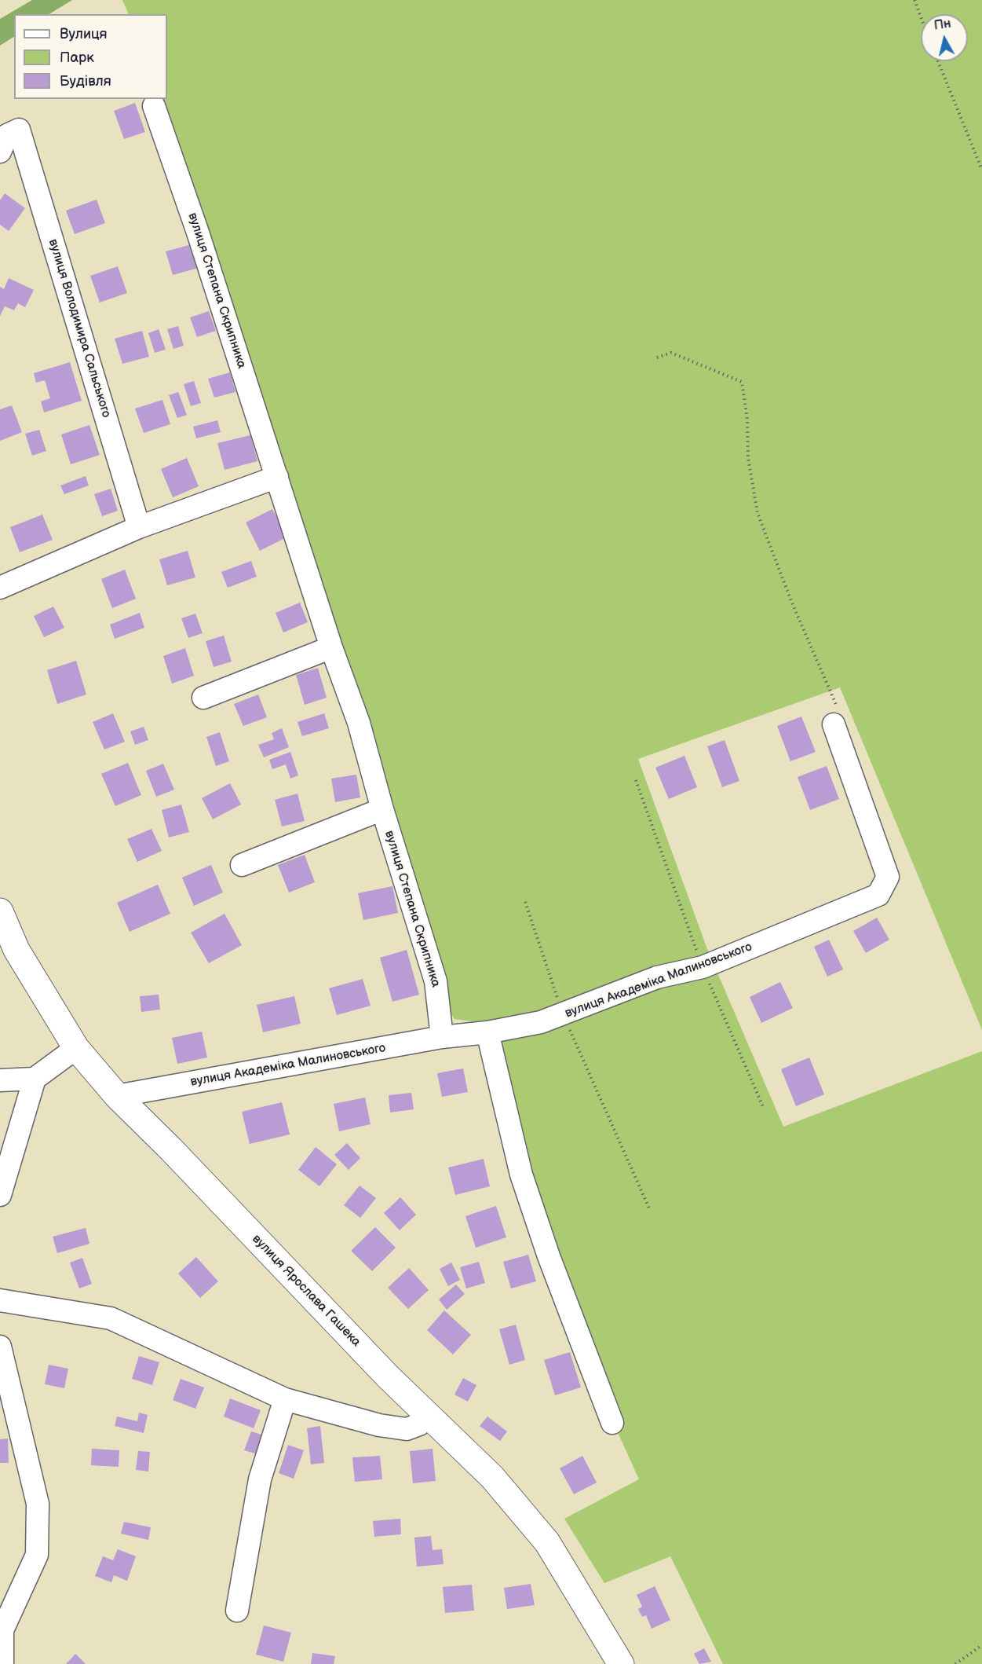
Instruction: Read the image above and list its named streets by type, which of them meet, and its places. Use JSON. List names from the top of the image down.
{
  "streets": {
    "main road": ["вулиця Ярослава Гашека"],
    "street": ["вулиця Степана Скрипника", "вулиця Володимира Сальського", "вулиця Академіка Малиновського"]
  },
  "crossings": [
    ["вулиця Степана Скрипника", "вулиця Академіка Малиновського"],
    ["вулиця Академіка Малиновського", "вулиця Ярослава Гашека"]
  ],
  "legend": ["Вулиця", "Парк", "Будівля"],
  "north": "top"
}
